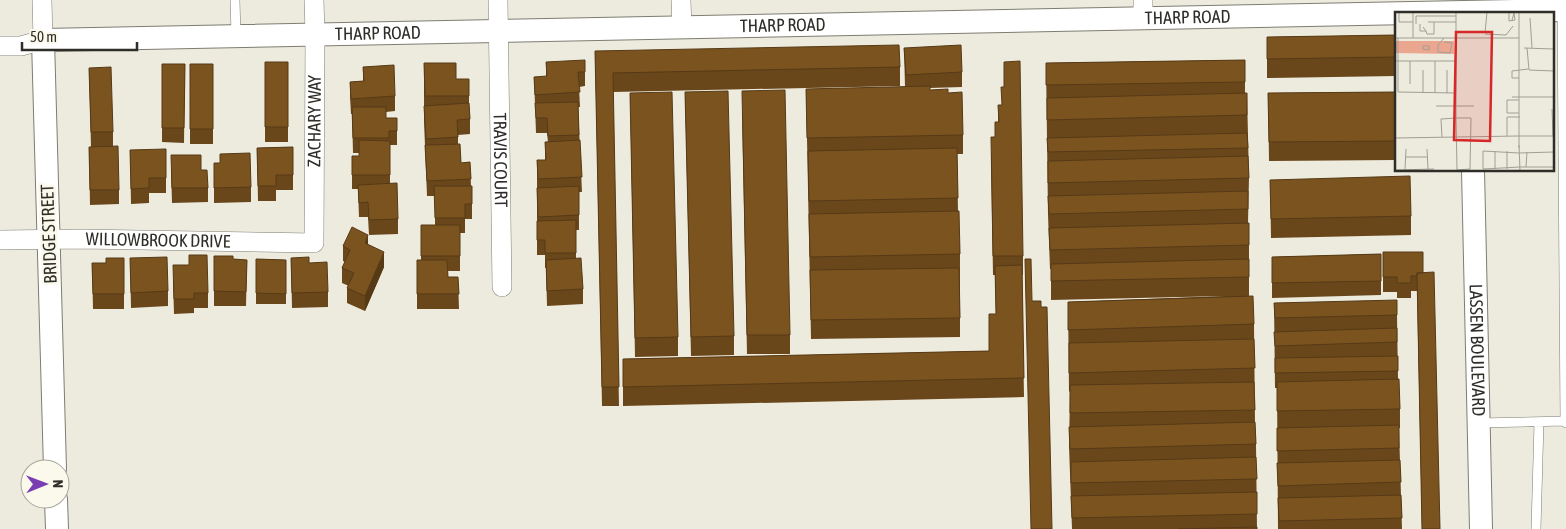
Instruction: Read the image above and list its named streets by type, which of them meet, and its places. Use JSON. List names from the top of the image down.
{
  "streets": {
    "street": [
      "THARP ROAD",
      "ZACHARY WAY",
      "TRAVIS COURT",
      "BRIDGE STREET",
      "WILLOWBROOK DRIVE",
      "LASSEN BOULEVARD"
    ]
  },
  "crossings": [
    ["THARP ROAD", "ZACHARY WAY"],
    ["THARP ROAD", "TRAVIS COURT"],
    ["THARP ROAD", "BRIDGE STREET"],
    ["ZACHARY WAY", "WILLOWBROOK DRIVE"],
    ["BRIDGE STREET", "WILLOWBROOK DRIVE"]
  ],
  "scale_bar": "50 m",
  "north": "right"
}
